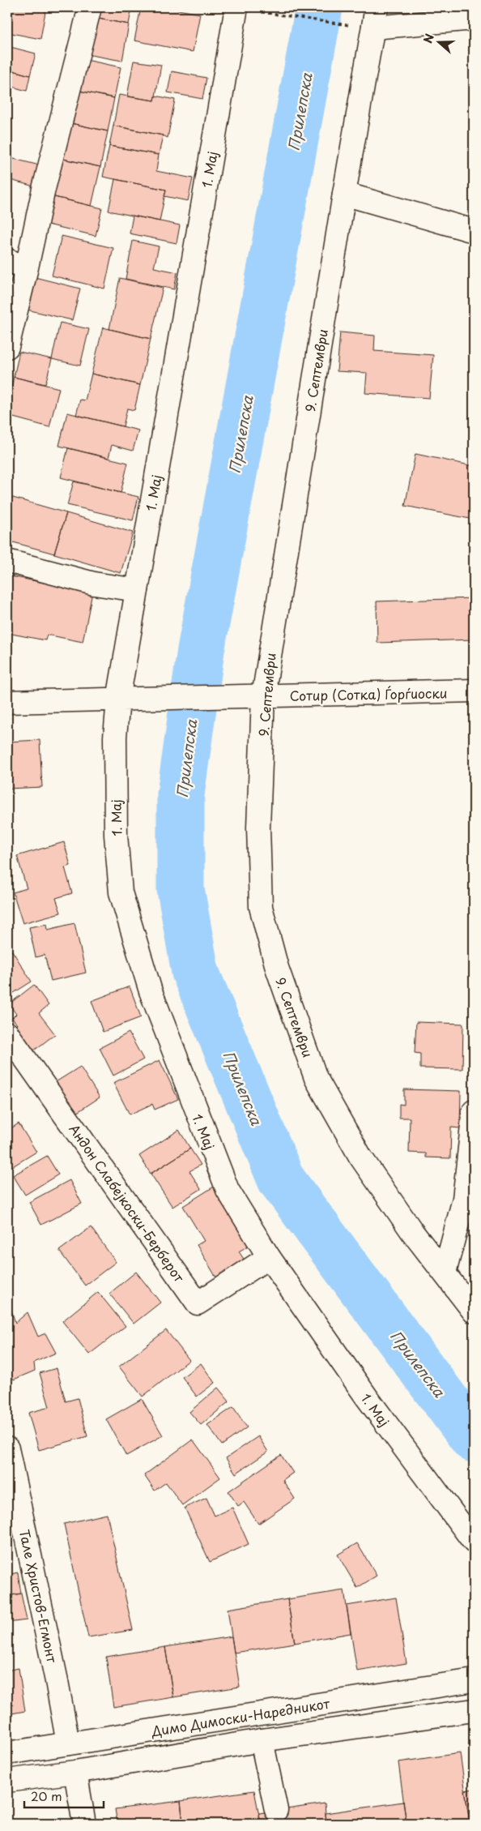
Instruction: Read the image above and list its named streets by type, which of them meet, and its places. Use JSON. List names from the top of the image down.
{
  "streets": {
    "street": [
      "1. Мај",
      "9. Септември",
      "Сотир (Сотка) Ѓорѓиоски",
      "Андон Слабејкоски-Берберот",
      "Тале Христов-Егмонт",
      "Димо Димоски-Наредникот"
    ]
  },
  "crossings": [
    ["1. Мај", "Сотир (Сотка) Ѓорѓиоски"],
    ["1. Мај", "Андон Слабејкоски-Берберот"],
    ["9. Септември", "Сотир (Сотка) Ѓорѓиоски"],
    ["Тале Христов-Егмонт", "Димо Димоски-Наредникот"]
  ],
  "water": ["Прилепска"],
  "scale_bar": "20 m",
  "north": "left"
}
